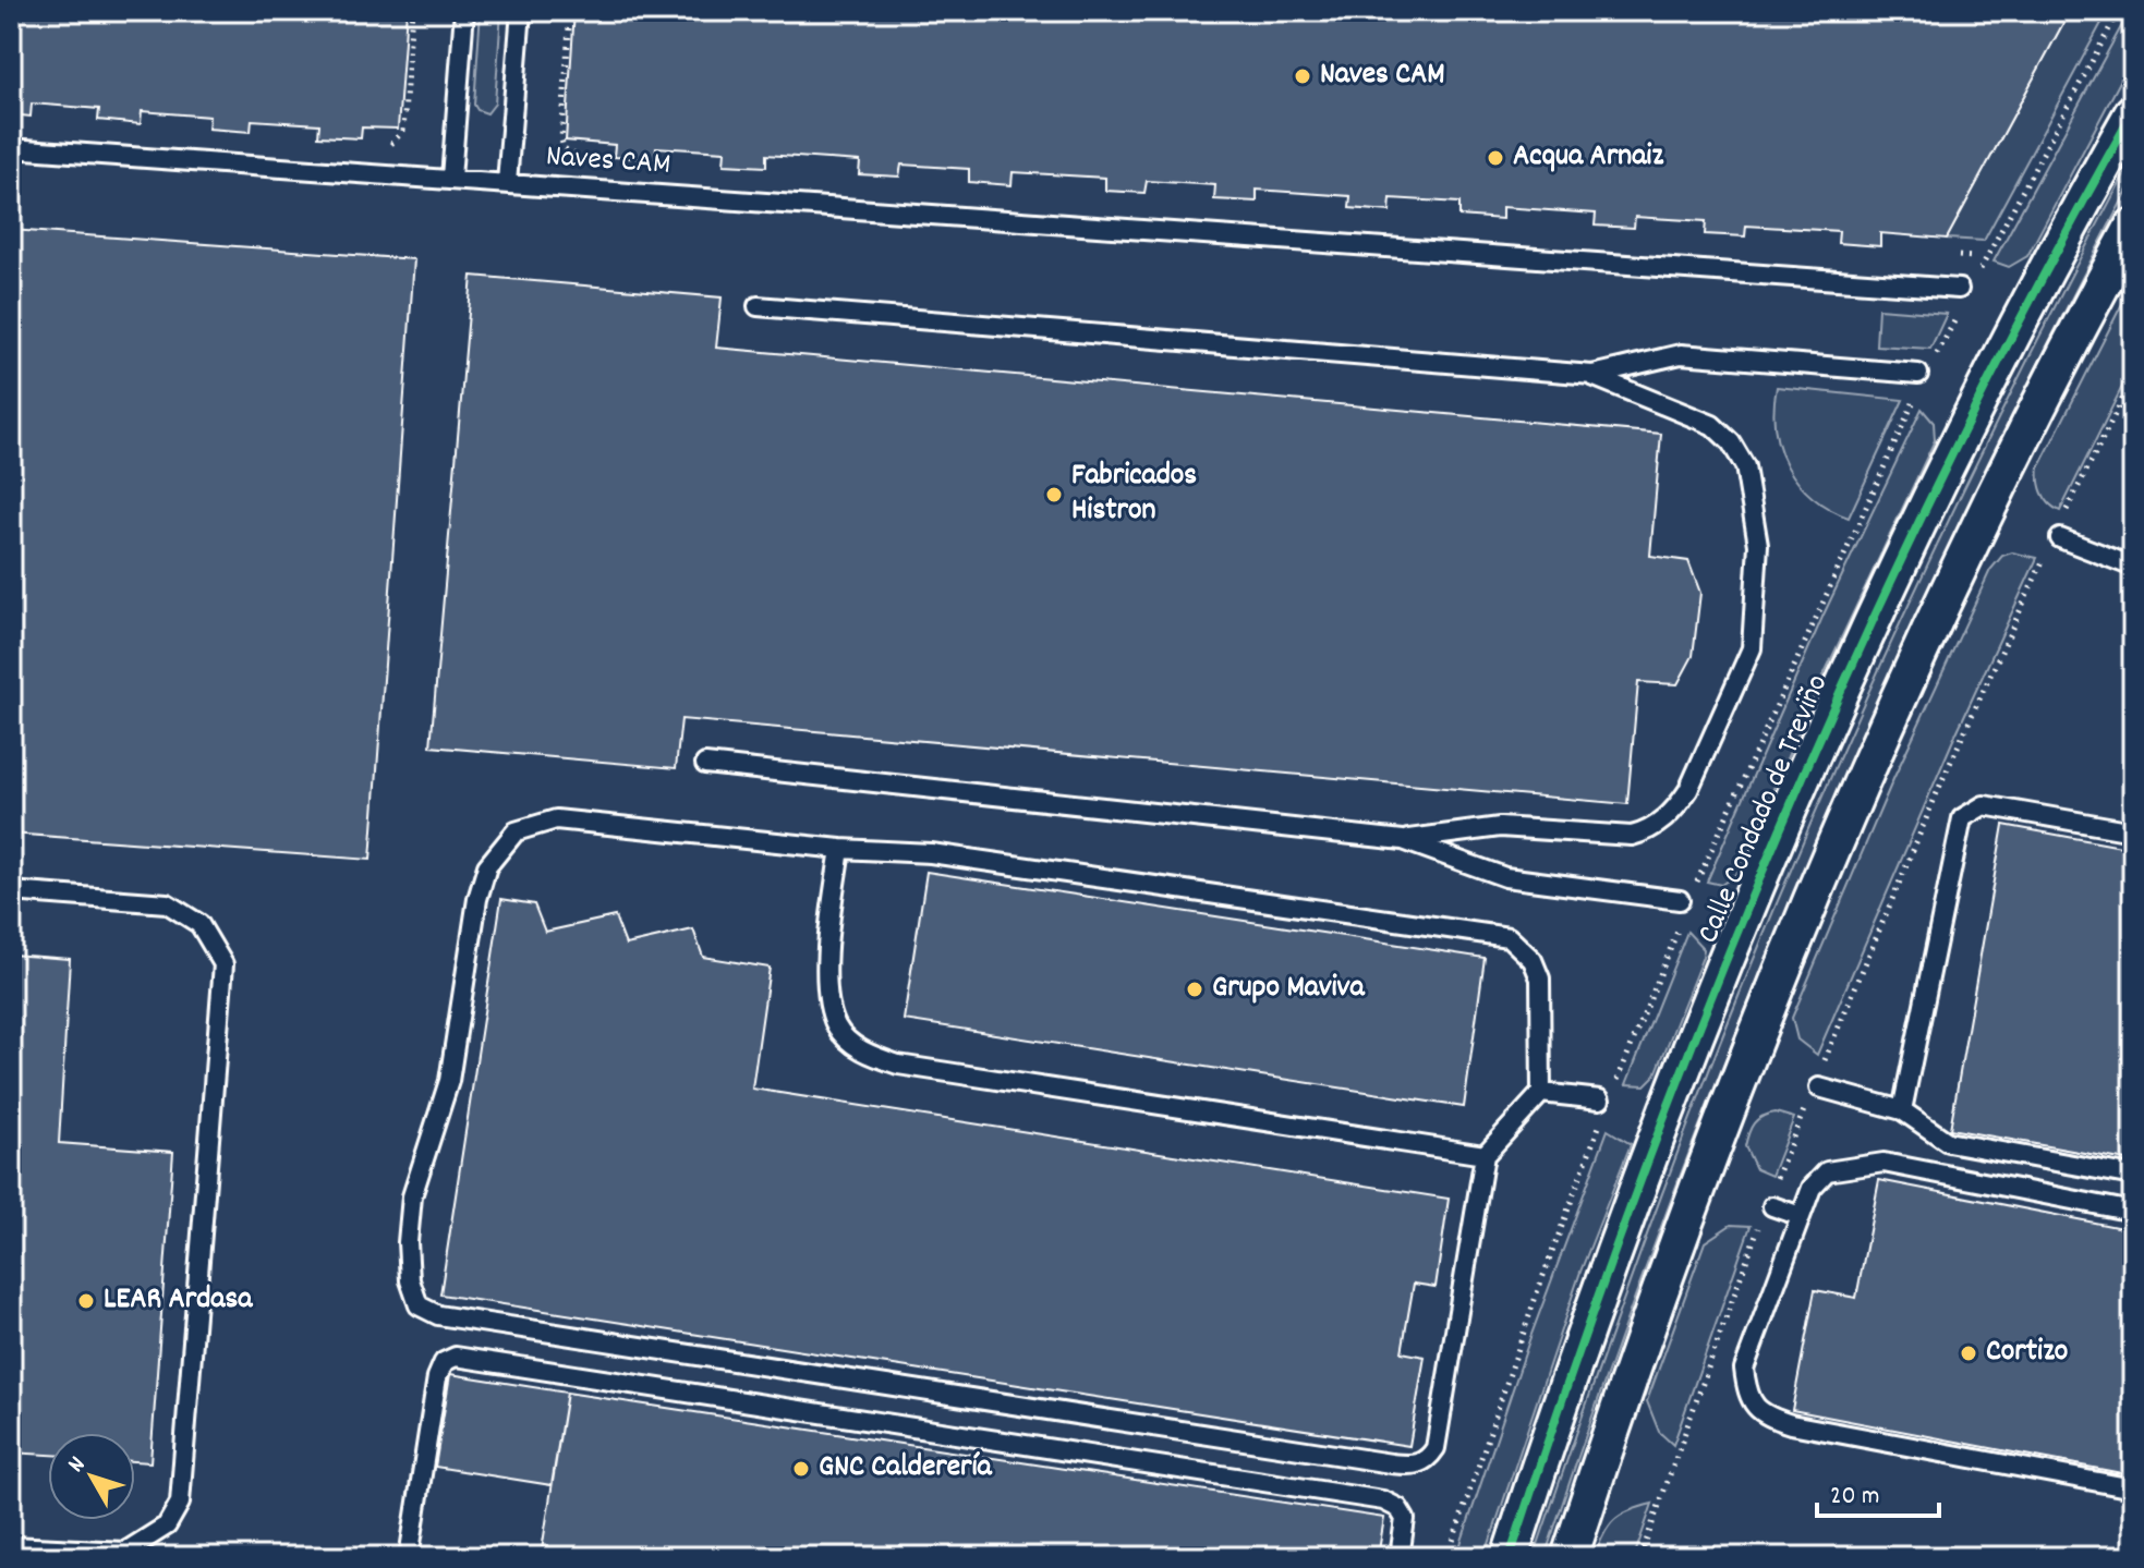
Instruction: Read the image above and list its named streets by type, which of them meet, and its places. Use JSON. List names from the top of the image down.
{
  "streets": {
    "street": ["Calle Condado de Treviño"],
    "lane": ["Naves CAM"]
  },
  "places": [
    "Naves CAM",
    "Acqua Arnaiz",
    "Fabricados Histron",
    "Grupo Maviva",
    "LEAR Ardasa",
    "Cortizo",
    "GNC Calderería"
  ],
  "scale_bar": "20 m",
  "north": "top left"
}
